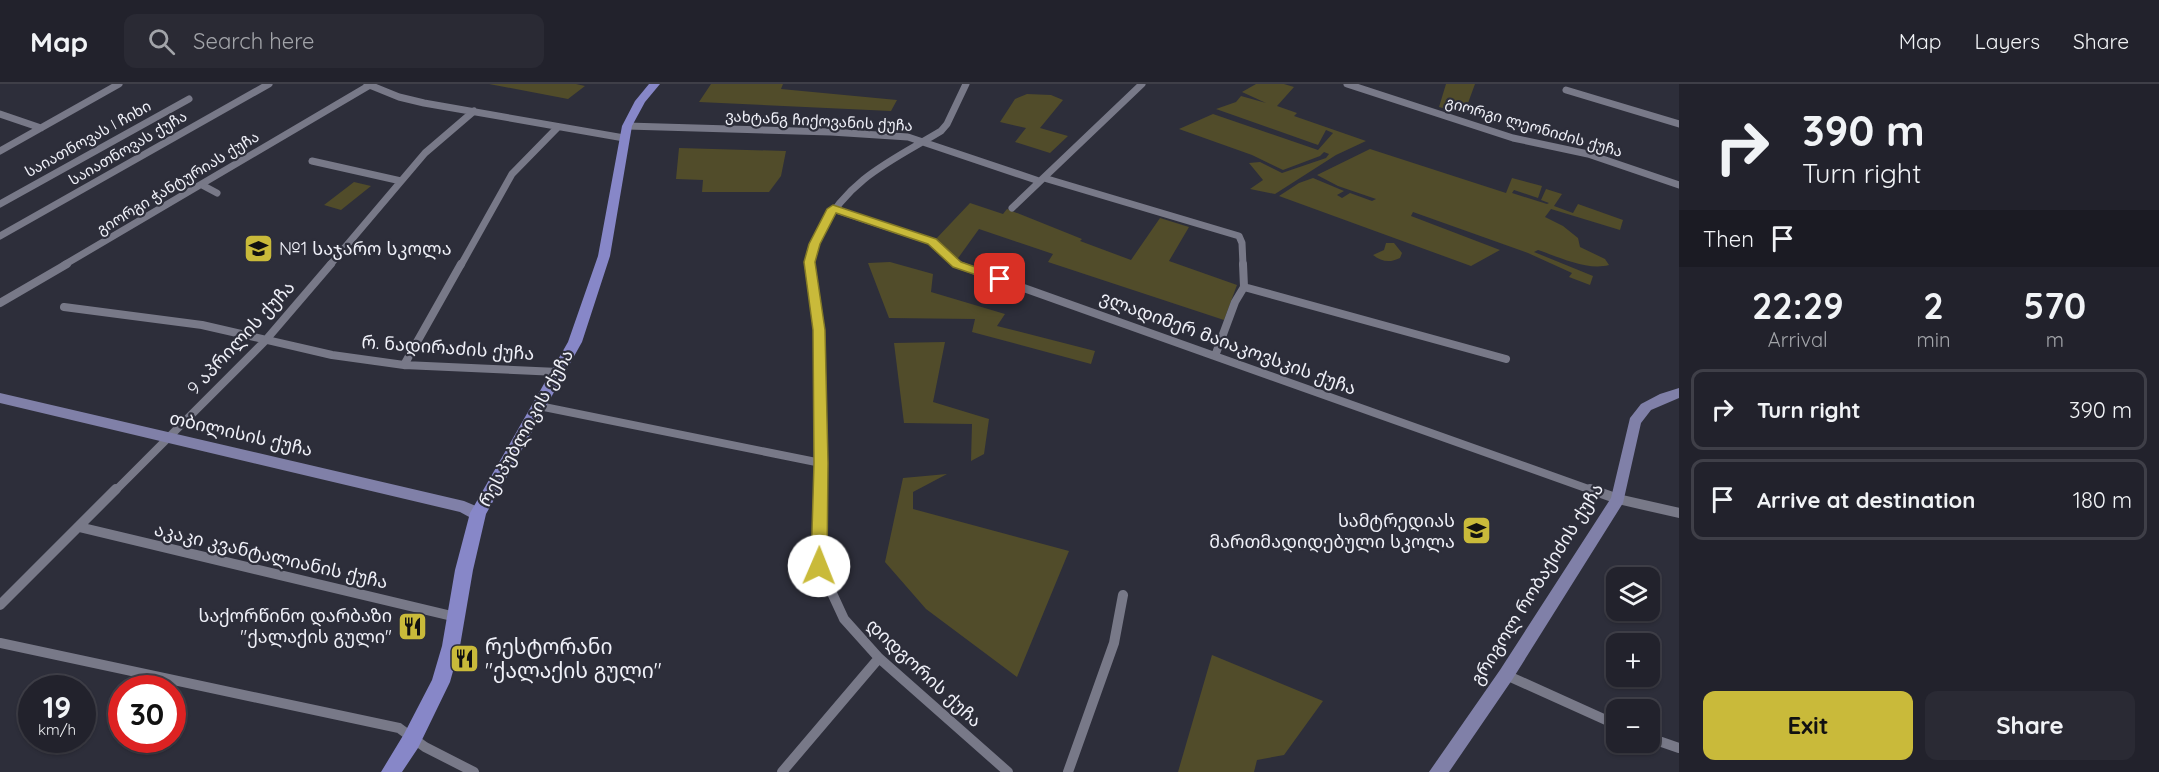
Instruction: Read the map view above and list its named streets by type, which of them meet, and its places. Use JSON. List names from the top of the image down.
{
  "streets": {
    "main road": ["რესპუბლიკის ქუჩა"],
    "street": [
      "ვახტანგ ჩიქოვანის ქუჩა",
      "გიორგი ლეონიძის ქუჩა",
      "საიათნოვას I ჩიხი",
      "საიათნოვას ქუჩა",
      "გიორგი ჭანტურიას ქუჩა",
      "9 აპრილის ქუჩა",
      "ვლადიმერ მაიაკოვსკის ქუჩა",
      "რ. ნადირაძის ქუჩა",
      "თბილისის ქუჩა",
      "აკაკი კვანტალიანის ქუჩა",
      "გრიგოლ რობაქიძის ქუჩა",
      "დიდგორის ქუჩა"
    ]
  },
  "crossings": [
    ["ვახტანგ ჩიქოვანის ქუჩა", "გიორგი ჭანტურიას ქუჩა"],
    ["ვახტანგ ჩიქოვანის ქუჩა", "9 აპრილის ქუჩა"],
    ["ვახტანგ ჩიქოვანის ქუჩა", "რესპუბლიკის ქუჩა"],
    ["ვახტანგ ჩიქოვანის ქუჩა", "დიდგორის ქუჩა"],
    ["9 აპრილის ქუჩა", "რ. ნადირაძის ქუჩა"],
    ["9 აპრილის ქუჩა", "თბილისის ქუჩა"],
    ["9 აპრილის ქუჩა", "აკაკი კვანტალიანის ქუჩა"],
    ["ვლადიმერ მაიაკოვსკის ქუჩა", "გრიგოლ რობაქიძის ქუჩა"],
    ["ვლადიმერ მაიაკოვსკის ქუჩა", "დიდგორის ქუჩა"],
    ["რ. ნადირაძის ქუჩა", "რესპუბლიკის ქუჩა"],
    ["რესპუბლიკის ქუჩა", "თბილისის ქუჩა"],
    ["რესპუბლიკის ქუჩა", "აკაკი კვანტალიანის ქუჩა"]
  ],
  "places": {
    "school or university": ["№1 საჯარო სკოლა", "სამტრედიას მართმადიდებული სკოლა"],
    "restaurant": ["საქორწინო დარბაზი \"ქალაქის გული\"", "რესტორანი \"ქალაქის გული\""]
  },
  "page": {
    "header": "Map",
    "search": "Search here",
    "nav": ["Map", "Layers", "Share"],
    "turn": ["390 m", "Turn right"],
    "then": "Then",
    "eta": [
      "22:29",
      "Arrival",
      "2",
      "min",
      "570",
      "m"
    ],
    "list": [
      {
        "name": "Turn right",
        "value": "390 m"
      },
      {
        "name": "Arrive at destination",
        "value": "180 m"
      }
    ],
    "map_buttons": ["+", "−"],
    "speed": "19 km/h",
    "limit": "30",
    "buttons": ["Exit", "Share"]
  }
}
